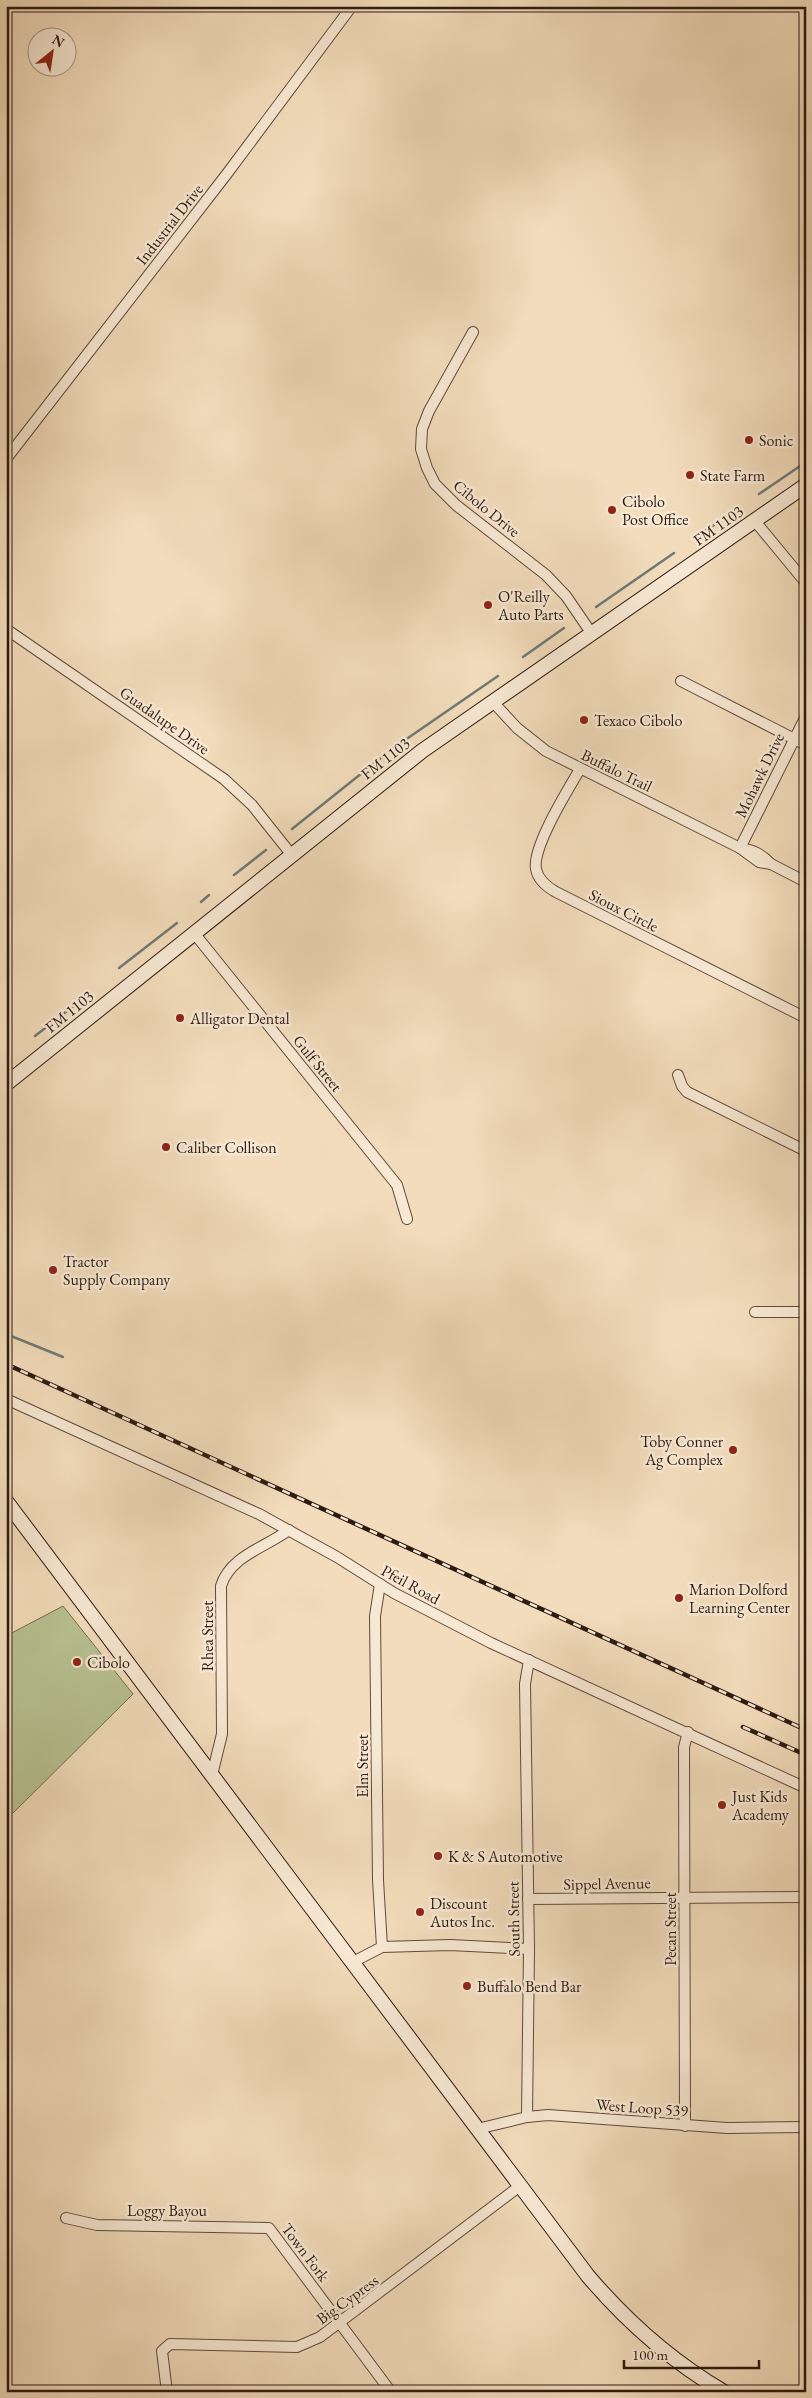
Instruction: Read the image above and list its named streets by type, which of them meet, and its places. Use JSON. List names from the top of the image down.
{
  "streets": {
    "main road": ["FM 1103"],
    "street": [
      "Industrial Drive",
      "Cibolo Drive",
      "Guadalupe Drive",
      "Buffalo Trail",
      "Mohawk Drive",
      "Sioux Circle",
      "Gulf Street",
      "Pfeil Road",
      "Rhea Street",
      "Elm Street",
      "Sippel Avenue",
      "South Street",
      "Pecan Street",
      "West Loop 539",
      "Loggy Bayou",
      "Town Fork",
      "Big Cypress"
    ]
  },
  "crossings": [
    ["Cibolo Drive", "FM 1103"],
    ["FM 1103", "Guadalupe Drive"],
    ["FM 1103", "Buffalo Trail"],
    ["FM 1103", "Gulf Street"],
    ["Buffalo Trail", "Mohawk Drive"],
    ["Buffalo Trail", "Sioux Circle"],
    ["Pfeil Road", "Rhea Street"],
    ["Pfeil Road", "Elm Street"],
    ["Pfeil Road", "South Street"],
    ["Pfeil Road", "Pecan Street"],
    ["Sippel Avenue", "South Street"],
    ["Sippel Avenue", "Pecan Street"],
    ["South Street", "West Loop 539"],
    ["Pecan Street", "West Loop 539"],
    ["Loggy Bayou", "Town Fork"],
    ["Town Fork", "Big Cypress"]
  ],
  "places": [
    "Sonic",
    "State Farm",
    "Cibolo Post Office",
    "O'Reilly Auto Parts",
    "Texaco Cibolo",
    "Alligator Dental",
    "Caliber Collison",
    "Tractor Supply Company",
    "Toby Conner Ag Complex",
    "Marion Dolford Learning Center",
    "Cibolo",
    "Just Kids Academy",
    "K & S Automotive",
    "Discount Autos Inc.",
    "Buffalo Bend Bar"
  ],
  "scale_bar": "100 m",
  "north": "top right"
}
